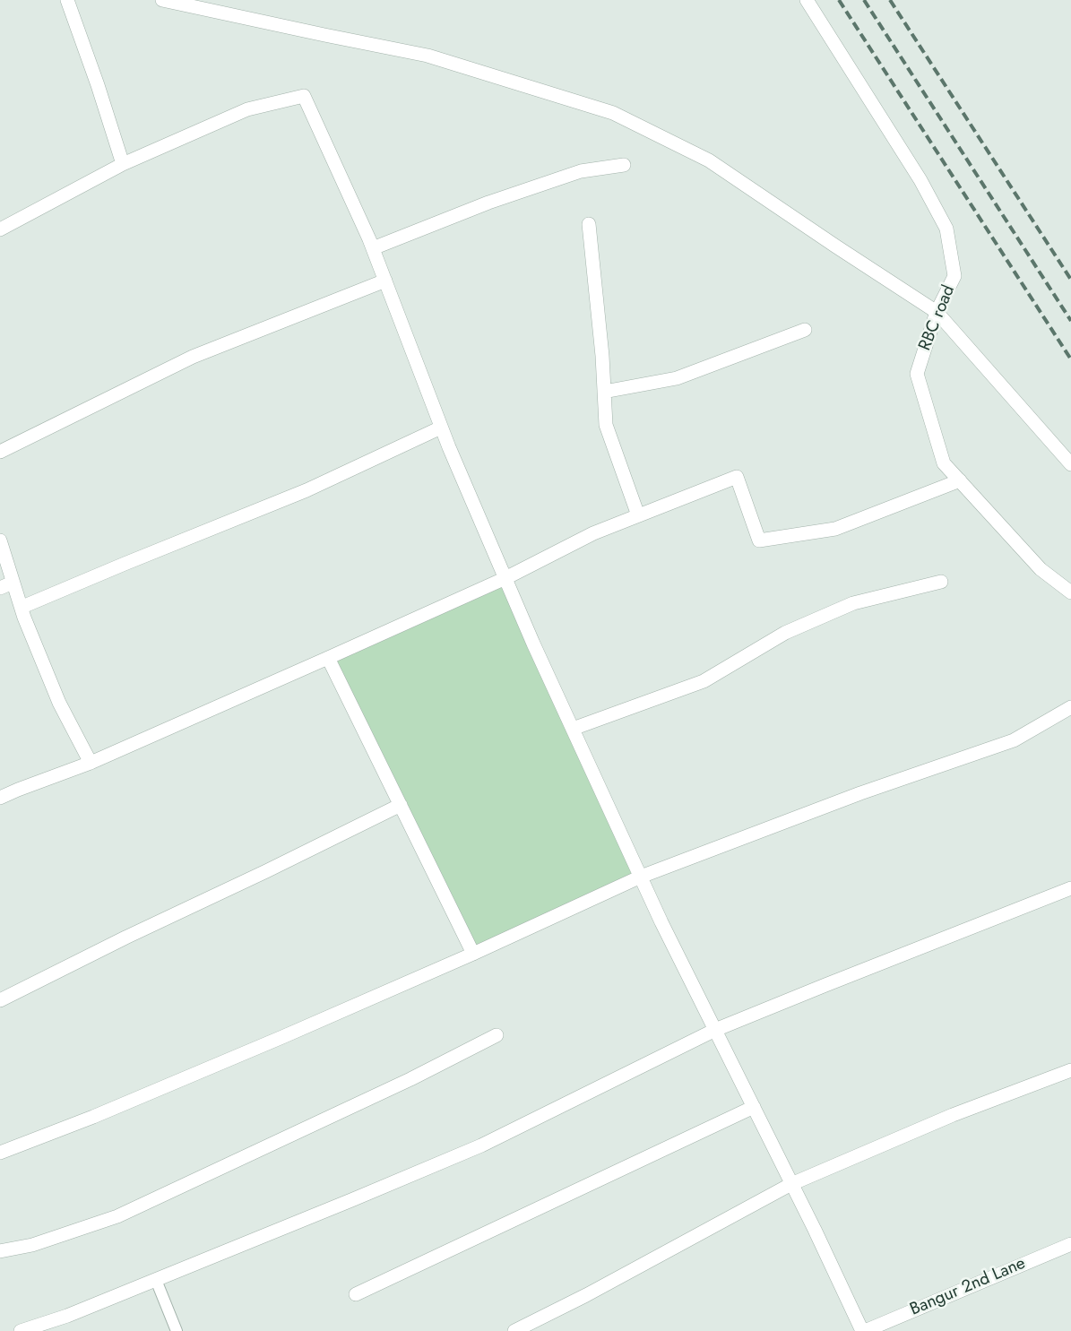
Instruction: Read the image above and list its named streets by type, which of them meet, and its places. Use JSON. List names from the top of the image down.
{
  "streets": {
    "street": ["RBC road", "Bangur 2nd Lane"]
  }
}
